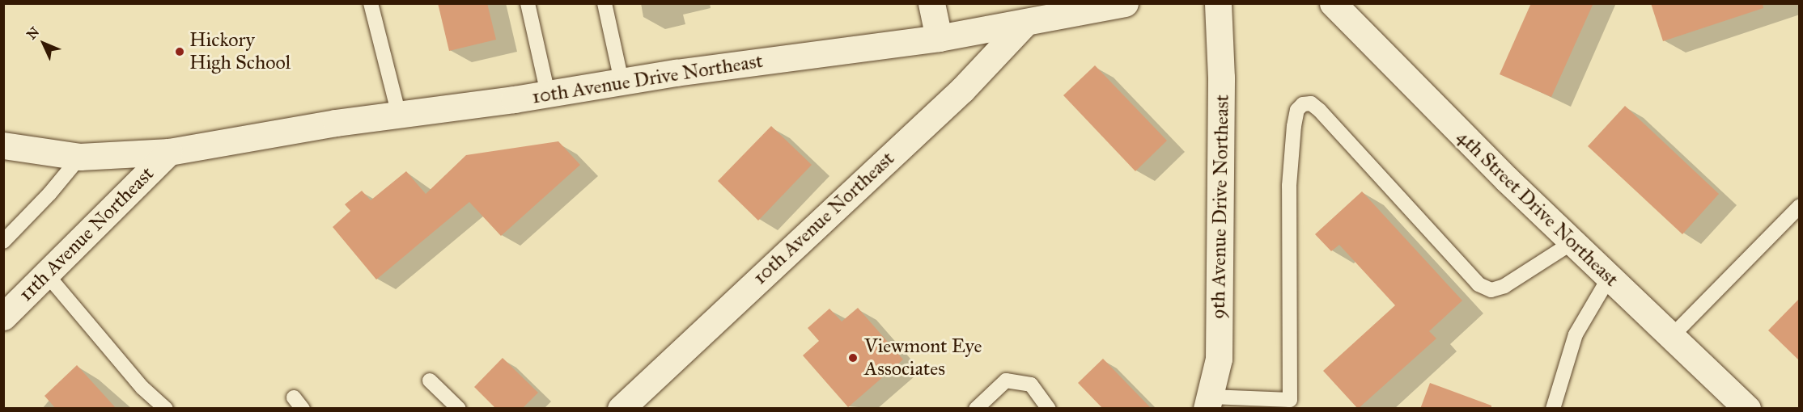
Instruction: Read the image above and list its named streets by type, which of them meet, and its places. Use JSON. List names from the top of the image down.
{
  "streets": {
    "street": [
      "10th Avenue Drive Northeast",
      "9th Avenue Drive Northeast",
      "4th Street Drive Northeast",
      "10th Avenue Northeast",
      "11th Avenue Northeast"
    ]
  },
  "crossings": [
    ["10th Avenue Drive Northeast", "10th Avenue Northeast"],
    ["10th Avenue Drive Northeast", "11th Avenue Northeast"]
  ],
  "places": ["Hickory High School", "Viewmont Eye Associates"],
  "north": "top left"
}
